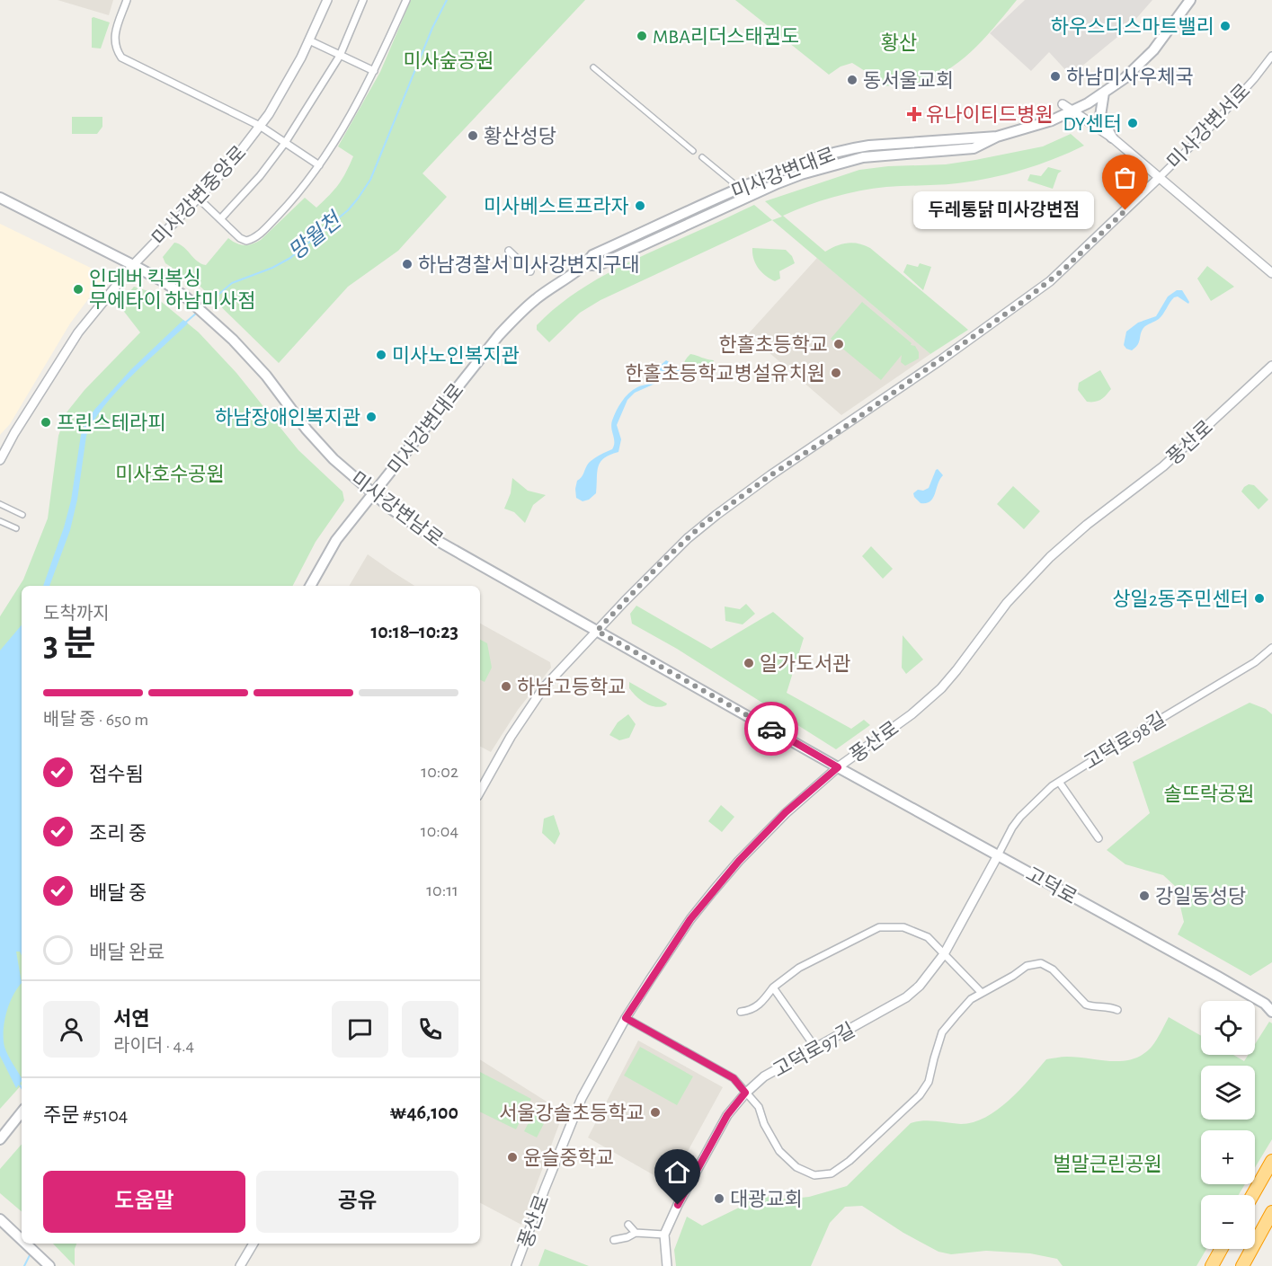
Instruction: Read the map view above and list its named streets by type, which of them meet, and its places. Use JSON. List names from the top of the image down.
{
  "streets": {
    "main road": ["미사강변대로", "미사강변남로", "고덕로"],
    "street": [
      "미사강변서로",
      "미사강변중앙로",
      "풍산로",
      "고덕로98길",
      "고덕로97길"
    ]
  },
  "crossings": [
    ["미사강변서로", "미사강변남로"],
    ["미사강변대로", "미사강변남로"],
    ["미사강변중앙로", "미사강변남로"],
    ["풍산로", "미사강변남로"],
    ["풍산로", "고덕로"],
    ["미사강변남로", "고덕로"],
    ["고덕로98길", "고덕로"],
    ["고덕로98길", "고덕로97길"],
    ["고덕로", "고덕로97길"]
  ],
  "water": ["망월천"],
  "parks": [
    "황산",
    "미사숲공원",
    "미사호수공원",
    "솔뜨락공원",
    "벌말근린공원"
  ],
  "places": {
    "other": [
      "하우스디스마트밸리",
      "MBA리더스태권도",
      "하남미사우체국",
      "동서울교회",
      "DY센터",
      "황산성당",
      "미사베스트프라자",
      "두레통닭 미사강변점",
      "하남경찰서 미사강변지구대",
      "인데버 킥복싱 무에타이 하남미사점",
      "한홀초등학교",
      "미사노인복지관",
      "한홀초등학교병설유치원",
      "하남장애인복지관",
      "프린스테라피",
      "상일2동주민센터",
      "일가도서관",
      "하남고등학교",
      "강일동성당",
      "서울강솔초등학교",
      "윤슬중학교",
      "대광교회"
    ],
    "health": ["유나이티드병원"]
  },
  "page": {
    "bubble": "두레통닭 미사강변점",
    "heading": ["3 분", "도착까지", "10:18–10:23"],
    "panel": [
      "서연",
      "라이더 · 4.4",
      "주문 #5104",
      "₩46,100"
    ],
    "bar": "배달 중 · 650 m",
    "list": [
      ["접수됨", "10:02"],
      ["조리 중", "10:04"],
      ["배달 중", "10:11"],
      "배달 완료"
    ],
    "map_buttons": ["+", "−"],
    "buttons": ["도움말", "공유"]
  }
}
